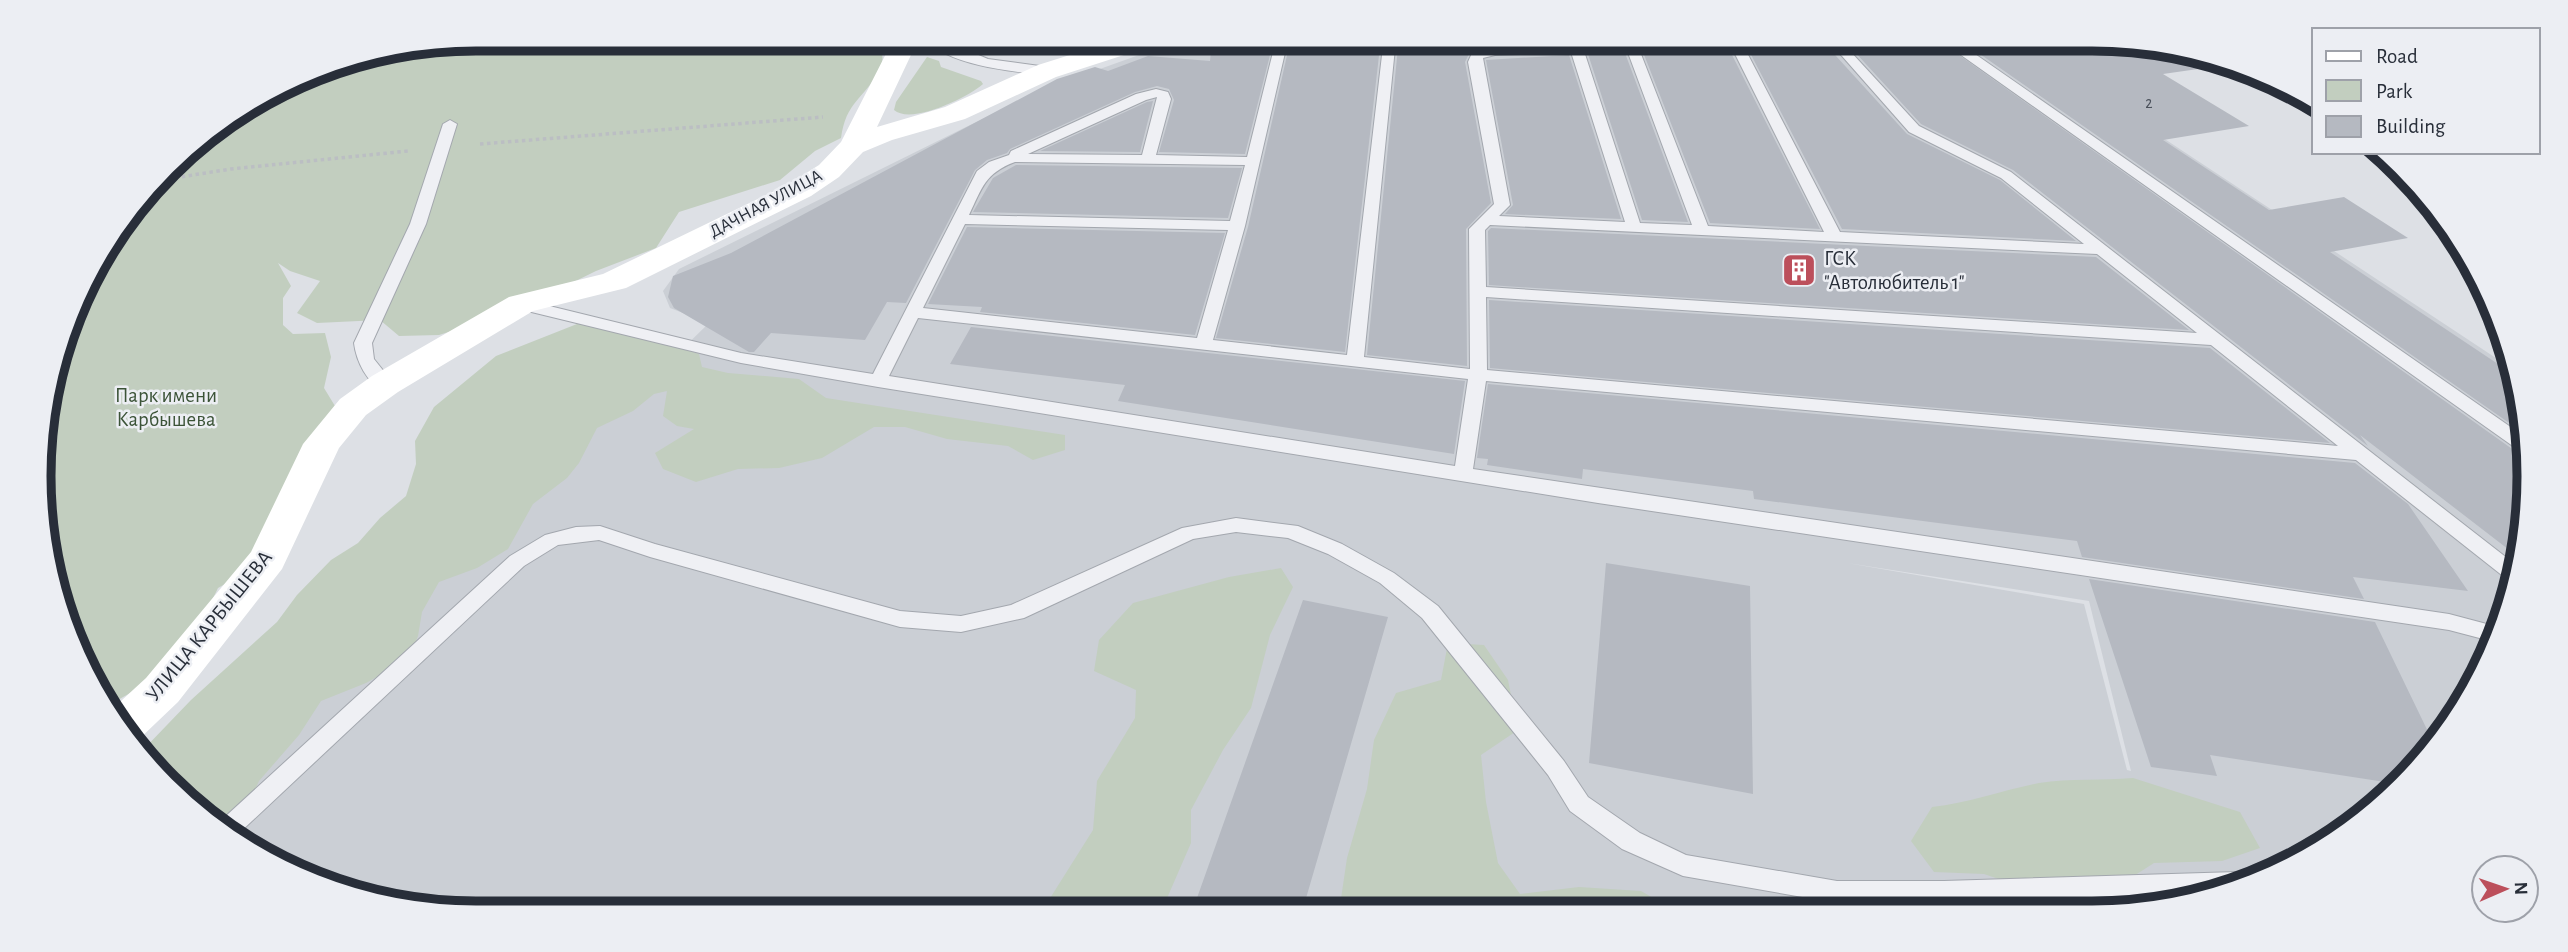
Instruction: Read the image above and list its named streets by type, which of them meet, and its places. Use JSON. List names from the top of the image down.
{
  "streets": {
    "street": ["ДАЧНАЯ УЛИЦА", "УЛИЦА КАРБЫШЕВА"]
  },
  "crossings": [
    ["ДАЧНАЯ УЛИЦА", "УЛИЦА КАРБЫШЕВА"]
  ],
  "parks": ["Парк имени Карбышева"],
  "places": {
    "building": ["ГСК \"Автолюбитель 1\""]
  },
  "house_numbers": ["2"],
  "legend": ["Road", "Park", "Building"],
  "north": "right"
}
